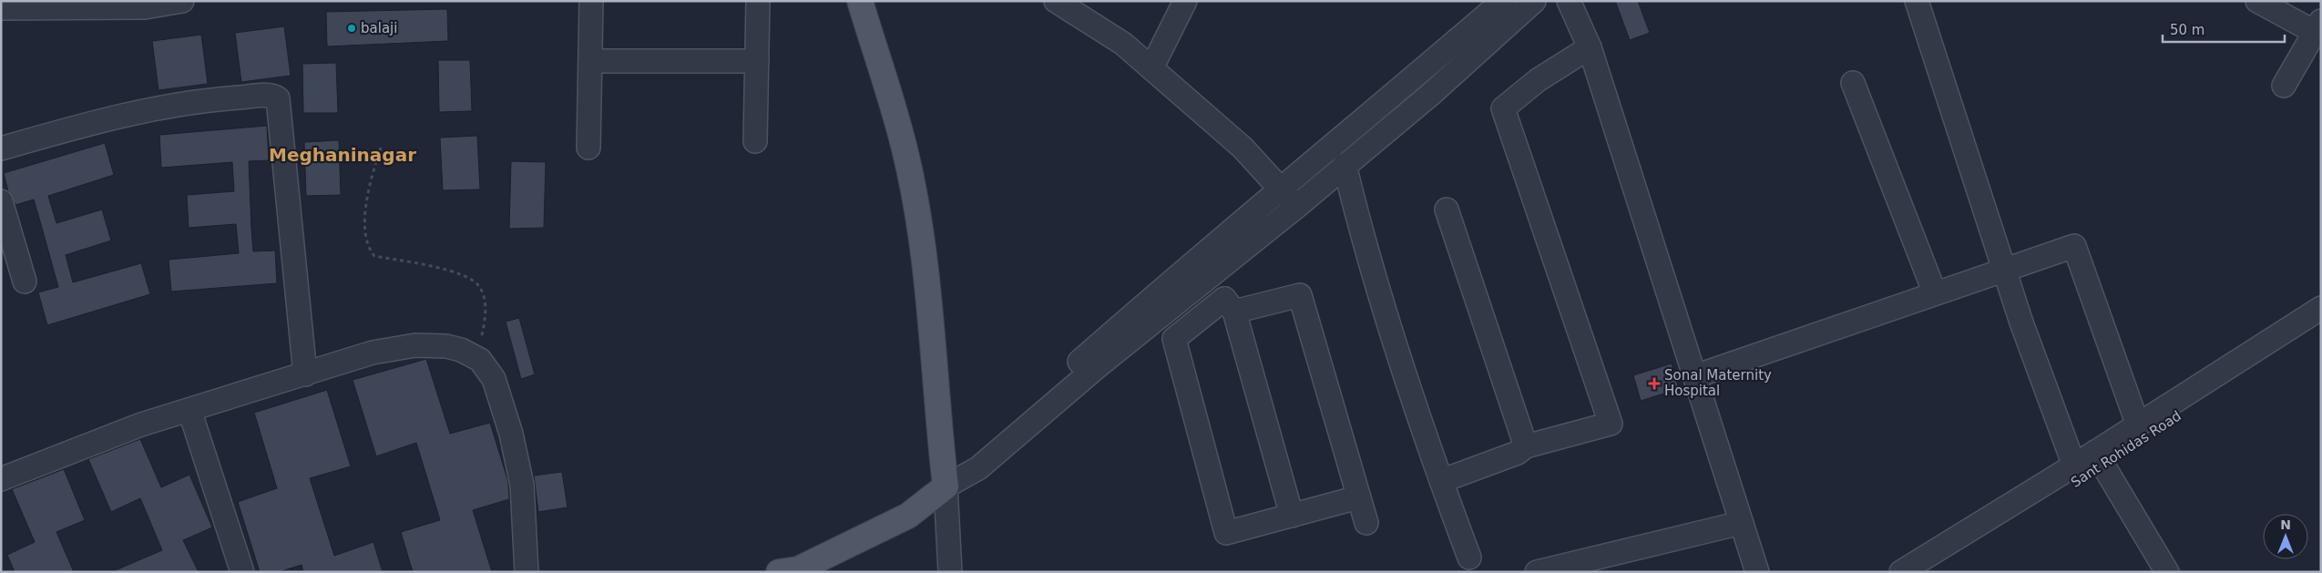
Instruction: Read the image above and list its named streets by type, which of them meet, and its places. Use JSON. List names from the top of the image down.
{
  "streets": {
    "street": ["Sant Rohidas Road"]
  },
  "districts": ["Meghaninagar"],
  "places": {
    "other": ["balaji"],
    "health": ["Sonal Maternity Hospital"]
  },
  "scale_bar": "50 m",
  "north": "top"
}
